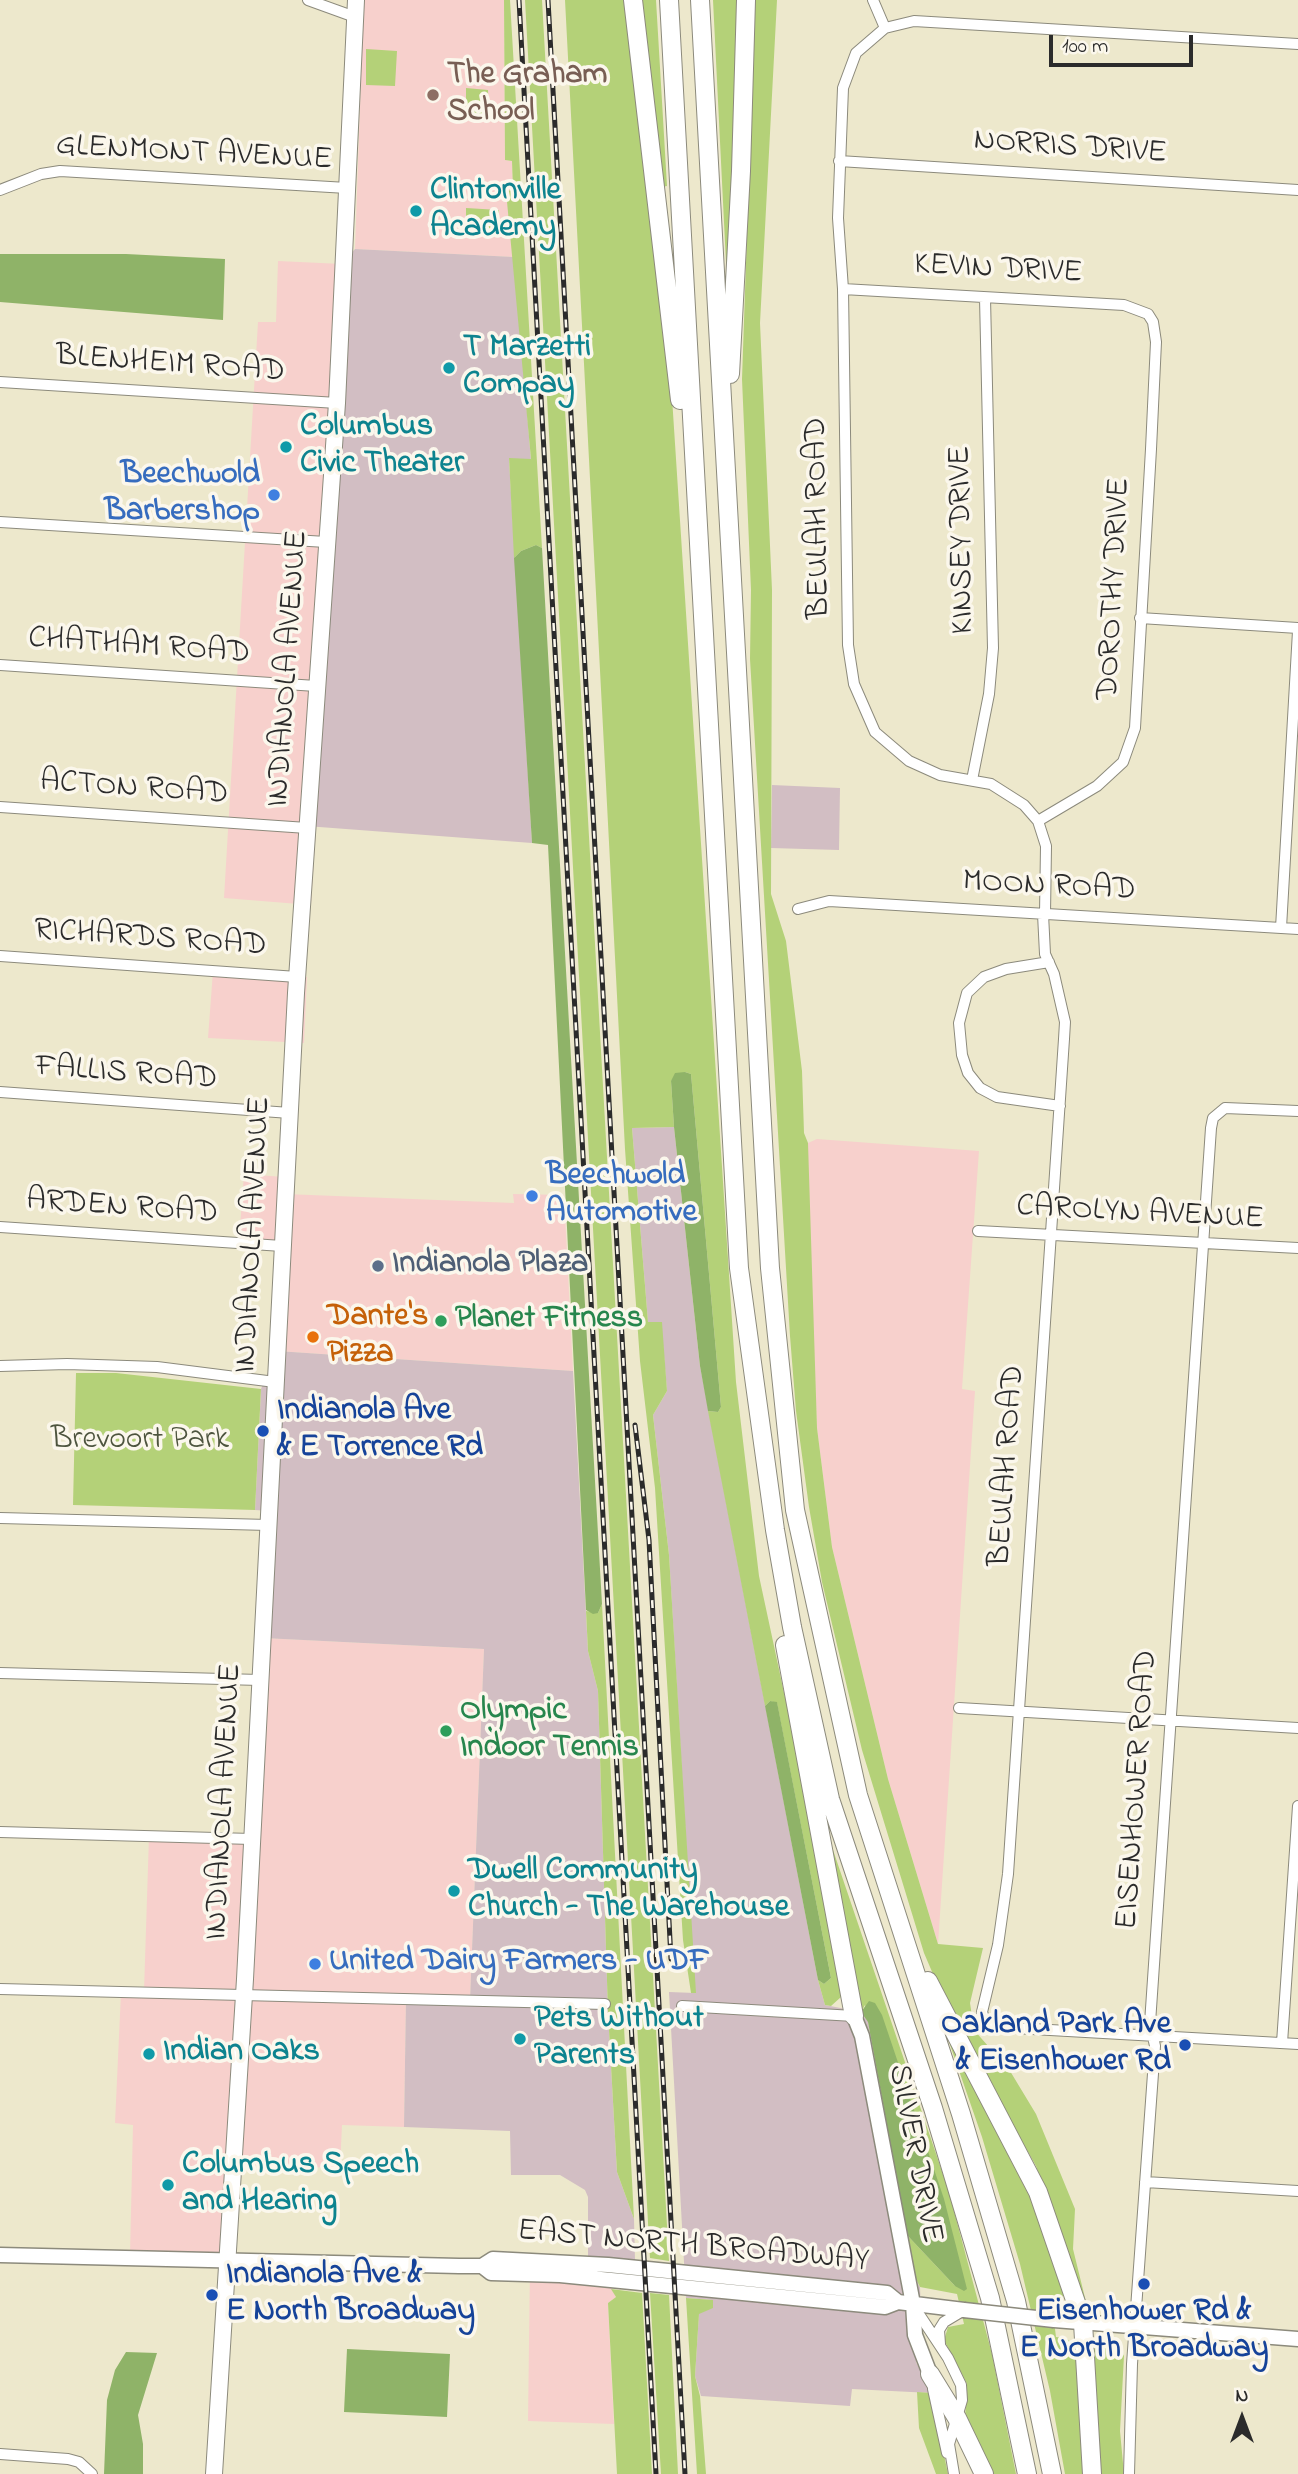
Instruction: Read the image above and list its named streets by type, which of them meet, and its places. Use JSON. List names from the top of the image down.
{
  "streets": {
    "main road": ["INDIANOLA AVENUE", "SILVER DRIVE", "EAST NORTH BROADWAY"],
    "street": [
      "NORRIS DRIVE",
      "GLENMONT AVENUE",
      "KEVIN DRIVE",
      "BLENHEIM ROAD",
      "BEULAH ROAD",
      "KINSEY DRIVE",
      "DOROTHY DRIVE",
      "CHATHAM ROAD",
      "ACTON ROAD",
      "MOON ROAD",
      "RICHARDS ROAD",
      "FALLIS ROAD",
      "ARDEN ROAD",
      "CAROLYN AVENUE",
      "EISENHOWER ROAD"
    ]
  },
  "crossings": [
    ["NORRIS DRIVE", "BEULAH ROAD"],
    ["GLENMONT AVENUE", "INDIANOLA AVENUE"],
    ["KEVIN DRIVE", "BEULAH ROAD"],
    ["KEVIN DRIVE", "KINSEY DRIVE"],
    ["KEVIN DRIVE", "DOROTHY DRIVE"],
    ["BLENHEIM ROAD", "INDIANOLA AVENUE"],
    ["BEULAH ROAD", "KINSEY DRIVE"],
    ["BEULAH ROAD", "DOROTHY DRIVE"],
    ["BEULAH ROAD", "MOON ROAD"],
    ["BEULAH ROAD", "CAROLYN AVENUE"],
    ["BEULAH ROAD", "EISENHOWER ROAD"],
    ["CHATHAM ROAD", "INDIANOLA AVENUE"],
    ["INDIANOLA AVENUE", "ACTON ROAD"],
    ["INDIANOLA AVENUE", "RICHARDS ROAD"],
    ["INDIANOLA AVENUE", "FALLIS ROAD"],
    ["INDIANOLA AVENUE", "ARDEN ROAD"],
    ["INDIANOLA AVENUE", "EAST NORTH BROADWAY"],
    ["CAROLYN AVENUE", "EISENHOWER ROAD"],
    ["EISENHOWER ROAD", "EAST NORTH BROADWAY"],
    ["SILVER DRIVE", "EAST NORTH BROADWAY"]
  ],
  "parks": ["Brevoort Park"],
  "places": [
    "The Graham School",
    "Clintonville Academy",
    "T Marzetti Compay",
    "Columbus Civic Theater",
    "Beechwold Barbershop",
    "Beechwold Automotive",
    "Indianola Plaza",
    "Planet Fitness",
    "Dante's Pizza",
    "Indianola Ave & E Torrence Rd",
    "Olympic Indoor Tennis",
    "Dwell Community Church - The Warehouse",
    "United Dairy Farmers - UDF",
    "Pets Without Parents",
    "Oakland Park Ave & Eisenhower Rd",
    "Indian Oaks",
    "Columbus Speech and Hearing",
    "Eisenhower Rd & E North Broadway",
    "Indianola Ave & E North Broadway"
  ],
  "scale_bar": "100 m",
  "north": "top"
}
